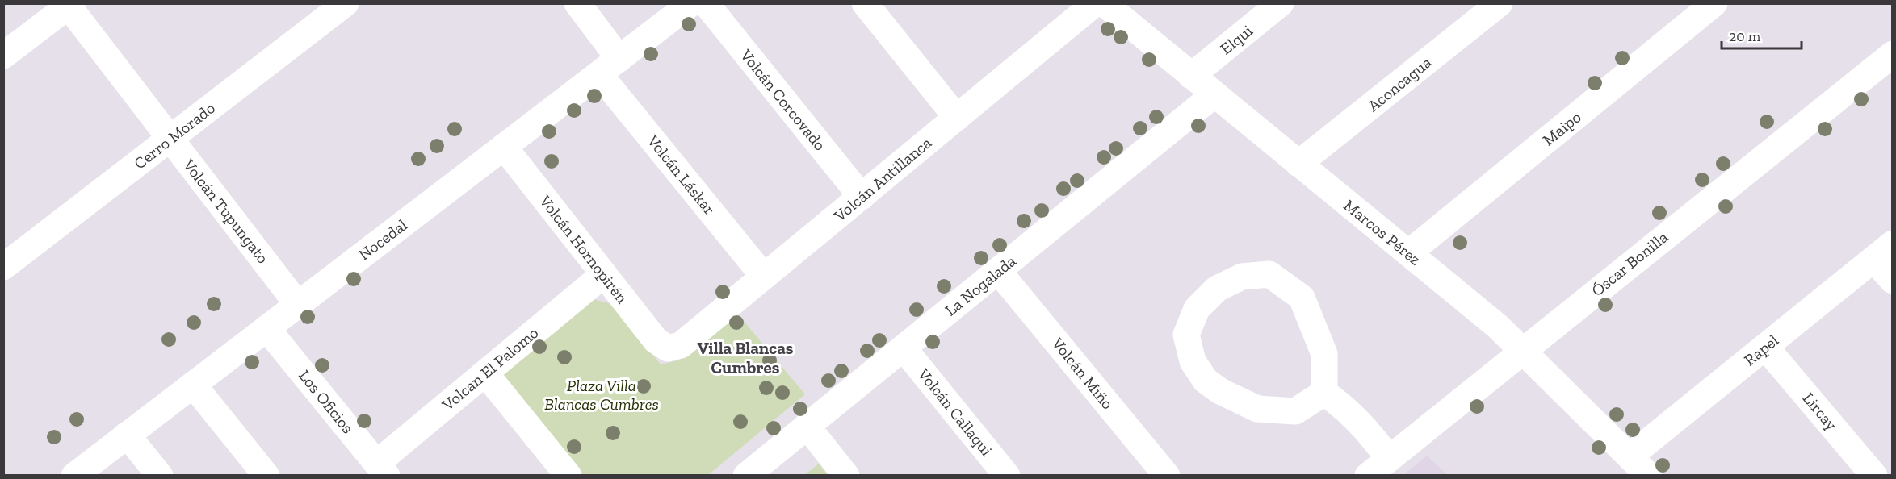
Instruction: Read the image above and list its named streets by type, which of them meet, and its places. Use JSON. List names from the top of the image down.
{
  "streets": {
    "street": [
      "Elqui",
      "Aconcagua",
      "Volcán Corcovado",
      "Maipo",
      "Cerro Morado",
      "Volcán Láskar",
      "Volcán Antillanca",
      "Volcán Tupungato",
      "Marcos Pérez",
      "Nocedal",
      "Volcán Hornopirén",
      "Óscar Bonilla",
      "La Nogalada",
      "Rapel",
      "Volcan El Palomo",
      "Volcán Miño",
      "Los Oficios",
      "Lircay",
      "Volcán Callaqui"
    ]
  },
  "crossings": [
    ["Elqui", "Marcos Pérez"],
    ["Aconcagua", "Marcos Pérez"],
    ["Volcán Corcovado", "Volcán Antillanca"],
    ["Maipo", "Marcos Pérez"],
    ["Cerro Morado", "Volcán Tupungato"],
    ["Volcán Láskar", "Volcán Antillanca"],
    ["Volcán Láskar", "Nocedal"],
    ["Volcán Antillanca", "Volcán Hornopirén"],
    ["Volcán Tupungato", "Nocedal"],
    ["Marcos Pérez", "Óscar Bonilla"],
    ["Marcos Pérez", "La Nogalada"],
    ["Marcos Pérez", "Rapel"],
    ["Nocedal", "Volcán Hornopirén"],
    ["Nocedal", "Los Oficios"],
    ["Volcán Hornopirén", "Volcan El Palomo"],
    ["La Nogalada", "Volcán Miño"],
    ["La Nogalada", "Volcán Callaqui"],
    ["Rapel", "Lircay"],
    ["Volcan El Palomo", "Los Oficios"]
  ],
  "districts": ["Villa Blancas Cumbres"],
  "parks": ["Plaza Villa Blancas Cumbres"],
  "scale_bar": "20 m"
}
